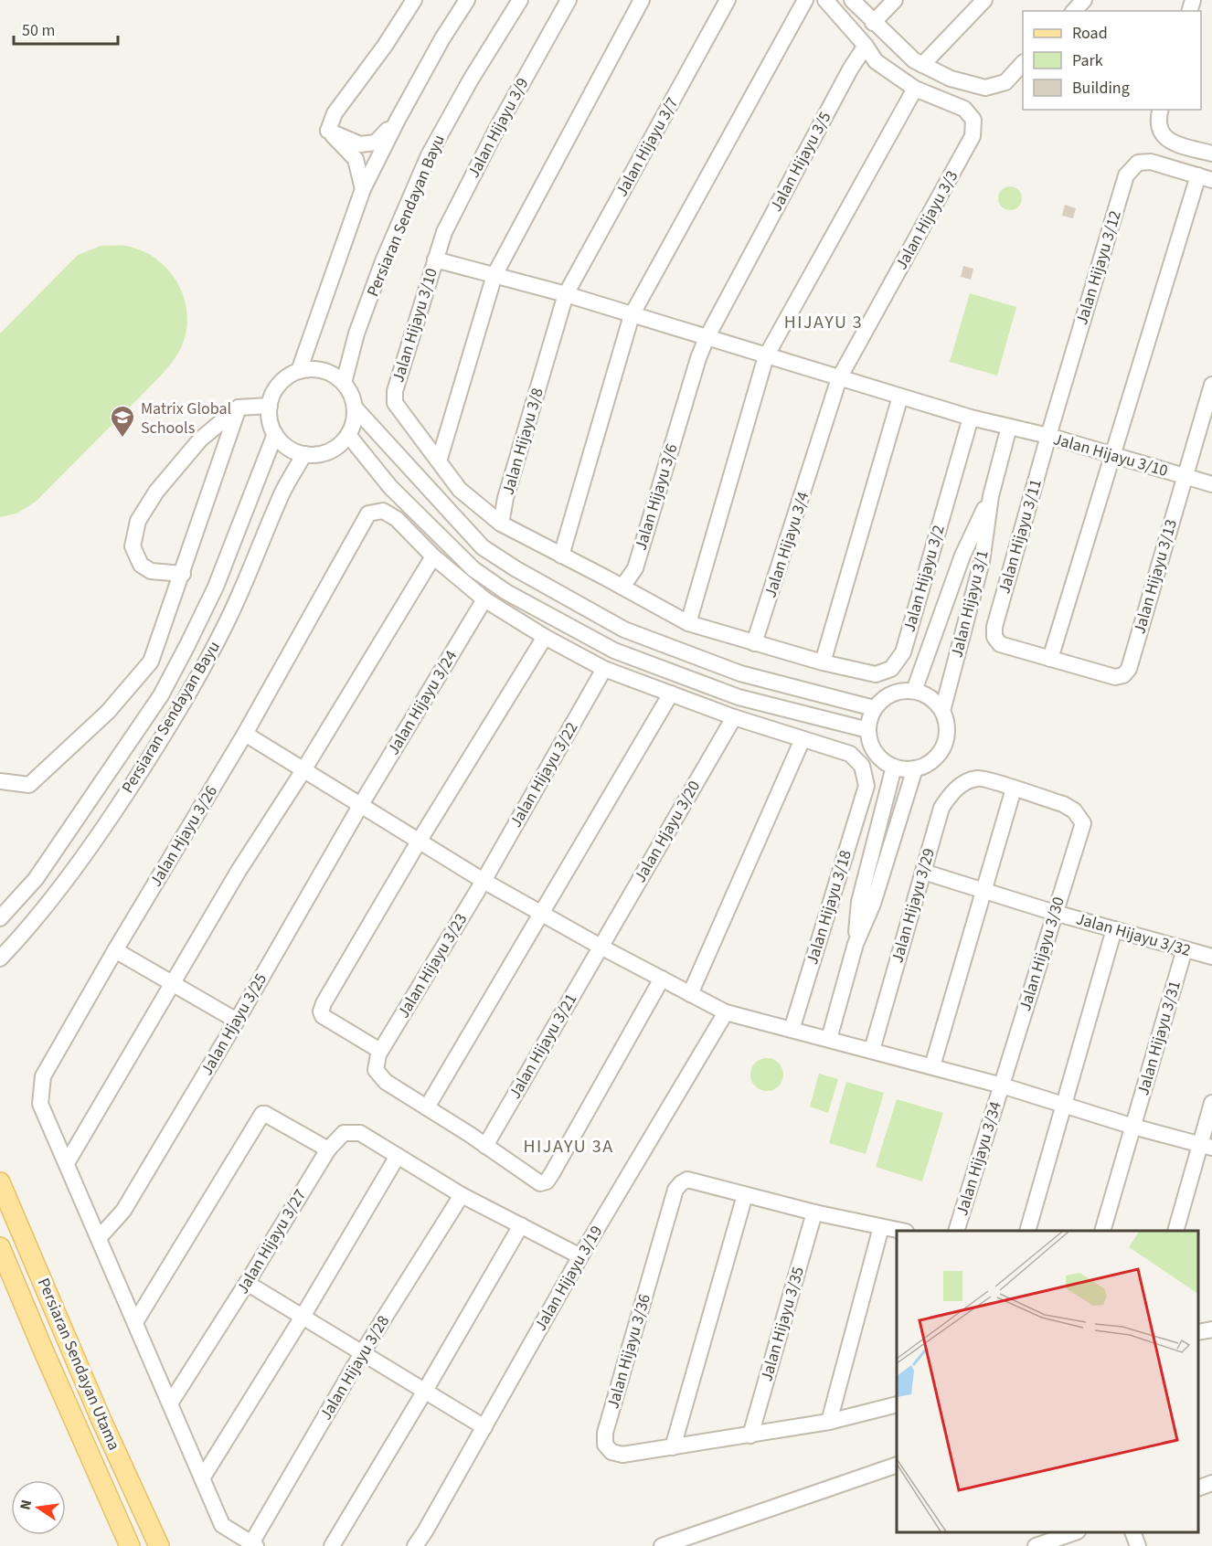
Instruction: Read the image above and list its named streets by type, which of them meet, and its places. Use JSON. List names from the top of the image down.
{
  "streets": {
    "main road": ["Persiaran Sendayan Utama"],
    "street": [
      "Jalan Hijayu 3/9",
      "Jalan Hijayu 3/7",
      "Jalan Hijayu 3/5",
      "Persiaran Sendayan Bayu",
      "Jalan Hijayu 3/3",
      "Jalan Hijayu 3/12",
      "Jalan Hijayu 3/10",
      "Jalan Hijayu 3/8",
      "Jalan Hijayu 3/6",
      "Jalan Hijayu 3/11",
      "Jalan Hijayu 3/4",
      "Jalan Hijayu 3/13",
      "Jalan Hijayu 3/2",
      "Jalan Hijayu 3/1",
      "Jalan Hijayu 3/24",
      "Jalan Hijayu 3/22",
      "Jalan Hjayu 3/20",
      "Jalan Hjayu 3/26",
      "Jalan Hijayu 3/29",
      "Jalan Hijayu 3/18",
      "Jalan Hijayu 3/32",
      "Jalan Hijayu 3/30",
      "Jalan Hijayu 3/23",
      "Jalan Hjayu 3/25",
      "Jalan Hijayu 3/31",
      "Jalan Hijayu 3/21",
      "Jalan Hijayu 3/34",
      "Jalan Hijayu 3/27",
      "Jalan Hijayu 3/19",
      "Jalan Hijayu 3/35",
      "Jalan Hijayu 3/36",
      "Jalan Hijayu 3/28"
    ]
  },
  "crossings": [
    ["Jalan Hijayu 3/9", "Jalan Hijayu 3/10"],
    ["Jalan Hijayu 3/7", "Jalan Hijayu 3/10"],
    ["Jalan Hijayu 3/7", "Jalan Hijayu 3/8"],
    ["Jalan Hijayu 3/5", "Jalan Hijayu 3/10"],
    ["Jalan Hijayu 3/5", "Jalan Hijayu 3/6"],
    ["Jalan Hijayu 3/3", "Jalan Hijayu 3/10"],
    ["Jalan Hijayu 3/3", "Jalan Hijayu 3/4"],
    ["Jalan Hijayu 3/12", "Jalan Hijayu 3/10"],
    ["Jalan Hijayu 3/12", "Jalan Hijayu 3/11"],
    ["Jalan Hijayu 3/10", "Jalan Hijayu 3/8"],
    ["Jalan Hijayu 3/10", "Jalan Hijayu 3/6"],
    ["Jalan Hijayu 3/10", "Jalan Hijayu 3/11"],
    ["Jalan Hijayu 3/10", "Jalan Hijayu 3/4"],
    ["Jalan Hijayu 3/10", "Jalan Hijayu 3/13"],
    ["Jalan Hijayu 3/10", "Jalan Hijayu 3/2"],
    ["Jalan Hijayu 3/10", "Jalan Hijayu 3/1"],
    ["Jalan Hijayu 3/11", "Jalan Hijayu 3/13"],
    ["Jalan Hijayu 3/24", "Jalan Hjayu 3/25"],
    ["Jalan Hijayu 3/22", "Jalan Hijayu 3/23"],
    ["Jalan Hjayu 3/20", "Jalan Hijayu 3/21"],
    ["Jalan Hjayu 3/26", "Jalan Hjayu 3/25"],
    ["Jalan Hjayu 3/26", "Jalan Hijayu 3/27"],
    ["Jalan Hjayu 3/26", "Jalan Hijayu 3/28"],
    ["Jalan Hijayu 3/29", "Jalan Hijayu 3/32"],
    ["Jalan Hijayu 3/29", "Jalan Hijayu 3/30"],
    ["Jalan Hijayu 3/32", "Jalan Hijayu 3/30"],
    ["Jalan Hijayu 3/32", "Jalan Hijayu 3/31"],
    ["Jalan Hijayu 3/30", "Jalan Hijayu 3/34"],
    ["Jalan Hijayu 3/27", "Jalan Hijayu 3/19"],
    ["Jalan Hijayu 3/27", "Jalan Hijayu 3/28"]
  ],
  "districts": ["HIJAYU 3", "HIJAYU 3A"],
  "places": {
    "school or university": ["Matrix Global Schools"]
  },
  "legend": ["Road", "Park", "Building"],
  "scale_bar": "50 m",
  "north": "left"
}
